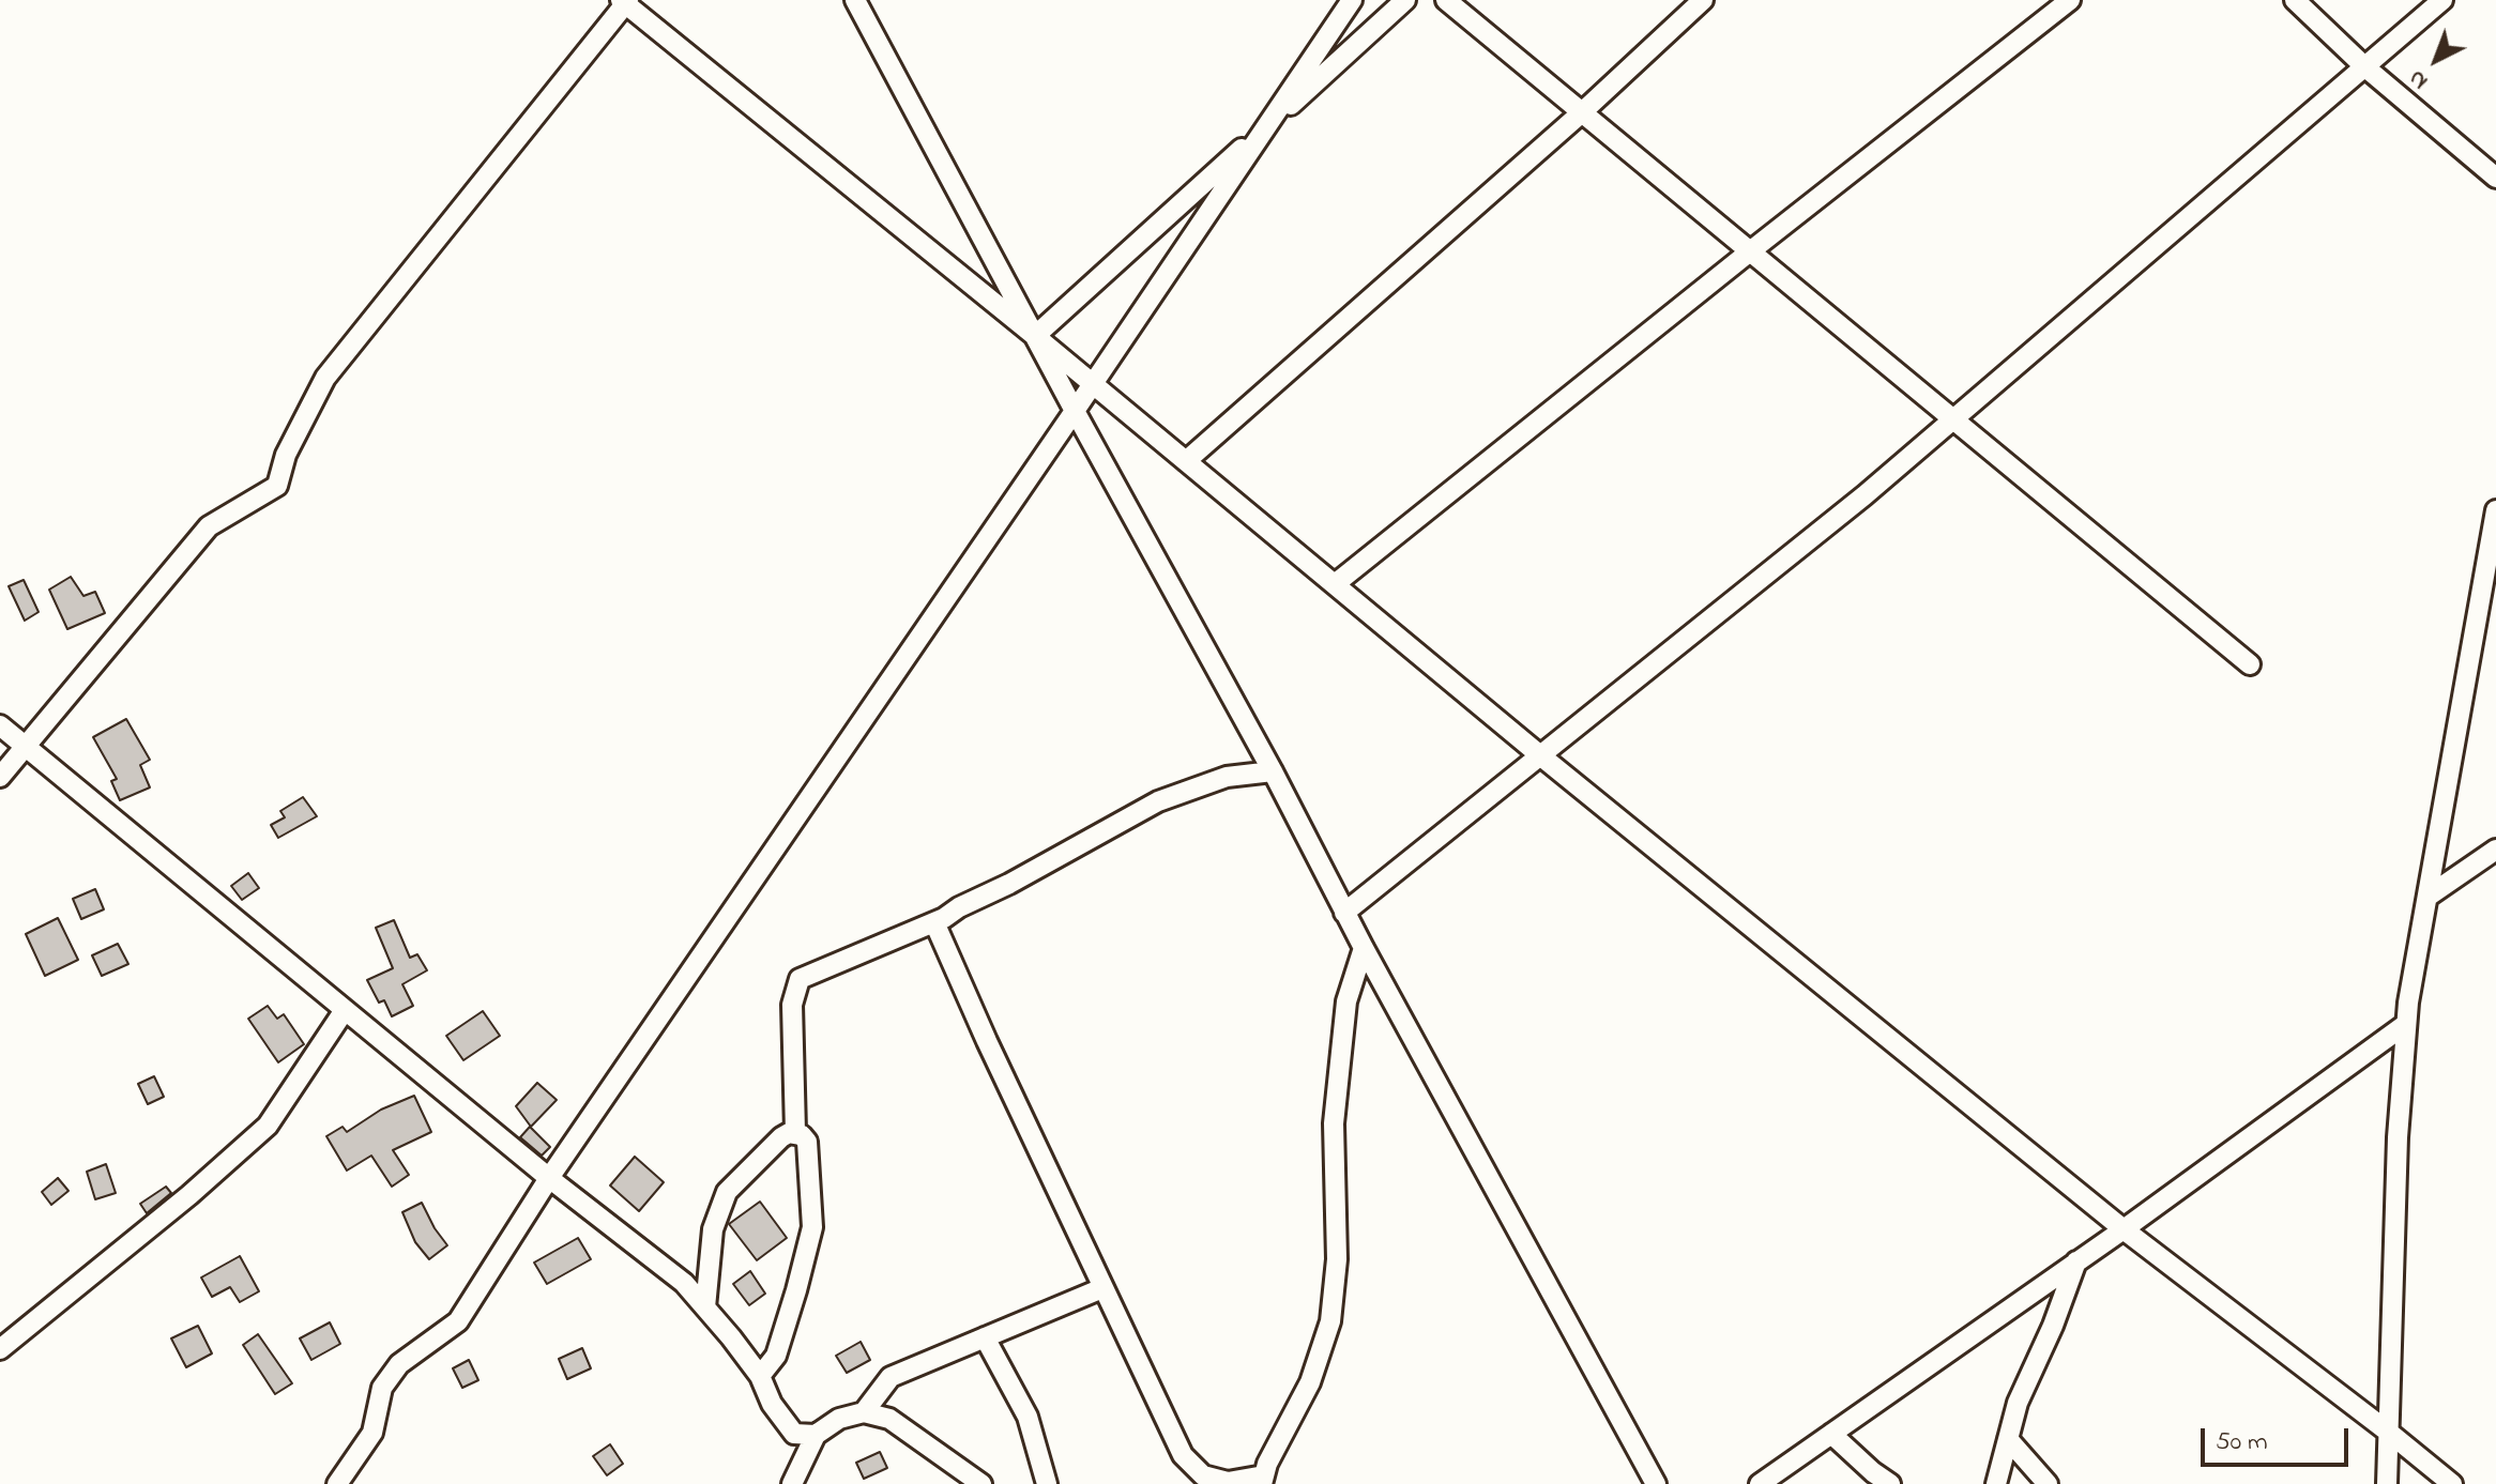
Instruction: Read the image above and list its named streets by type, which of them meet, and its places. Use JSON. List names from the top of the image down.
{
  "scale_bar": "50 m",
  "north": "bottom left"
}
